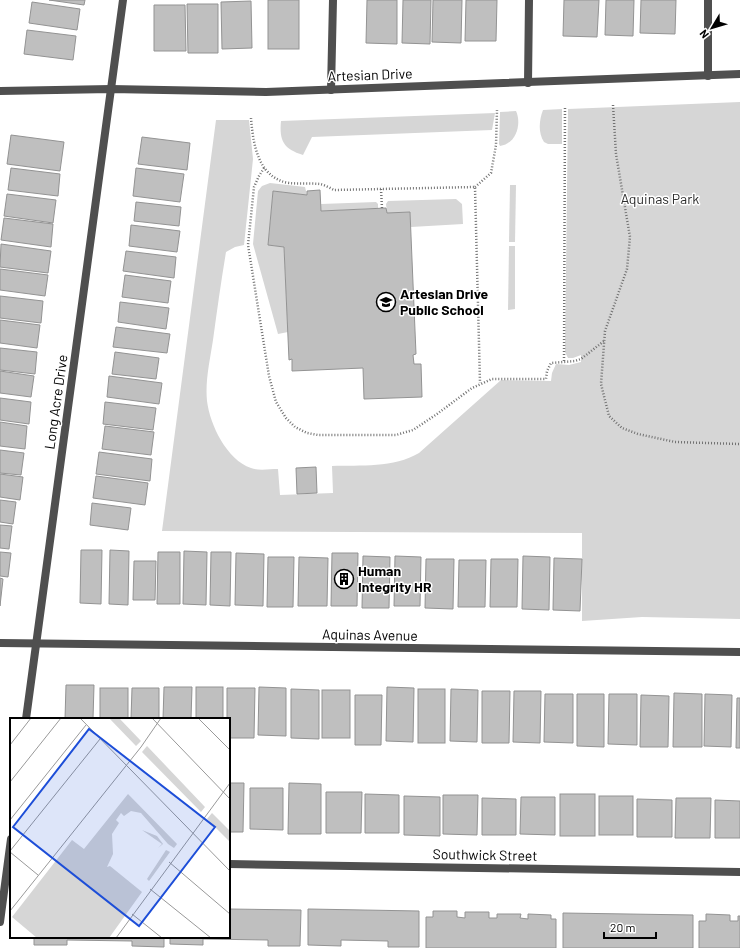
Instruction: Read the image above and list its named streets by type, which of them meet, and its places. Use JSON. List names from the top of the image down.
{
  "streets": {
    "street": [
      "Artesian Drive",
      "Long Acre Drive",
      "Aquinas Avenue",
      "Southwick Street"
    ]
  },
  "crossings": [
    ["Artesian Drive", "Long Acre Drive"],
    ["Long Acre Drive", "Aquinas Avenue"]
  ],
  "parks": ["Aquinas Park"],
  "places": {
    "school or university": ["Artesian Drive Public School"],
    "building": ["Human Integrity HR"]
  },
  "scale_bar": "20 m",
  "north": "bottom left"
}
